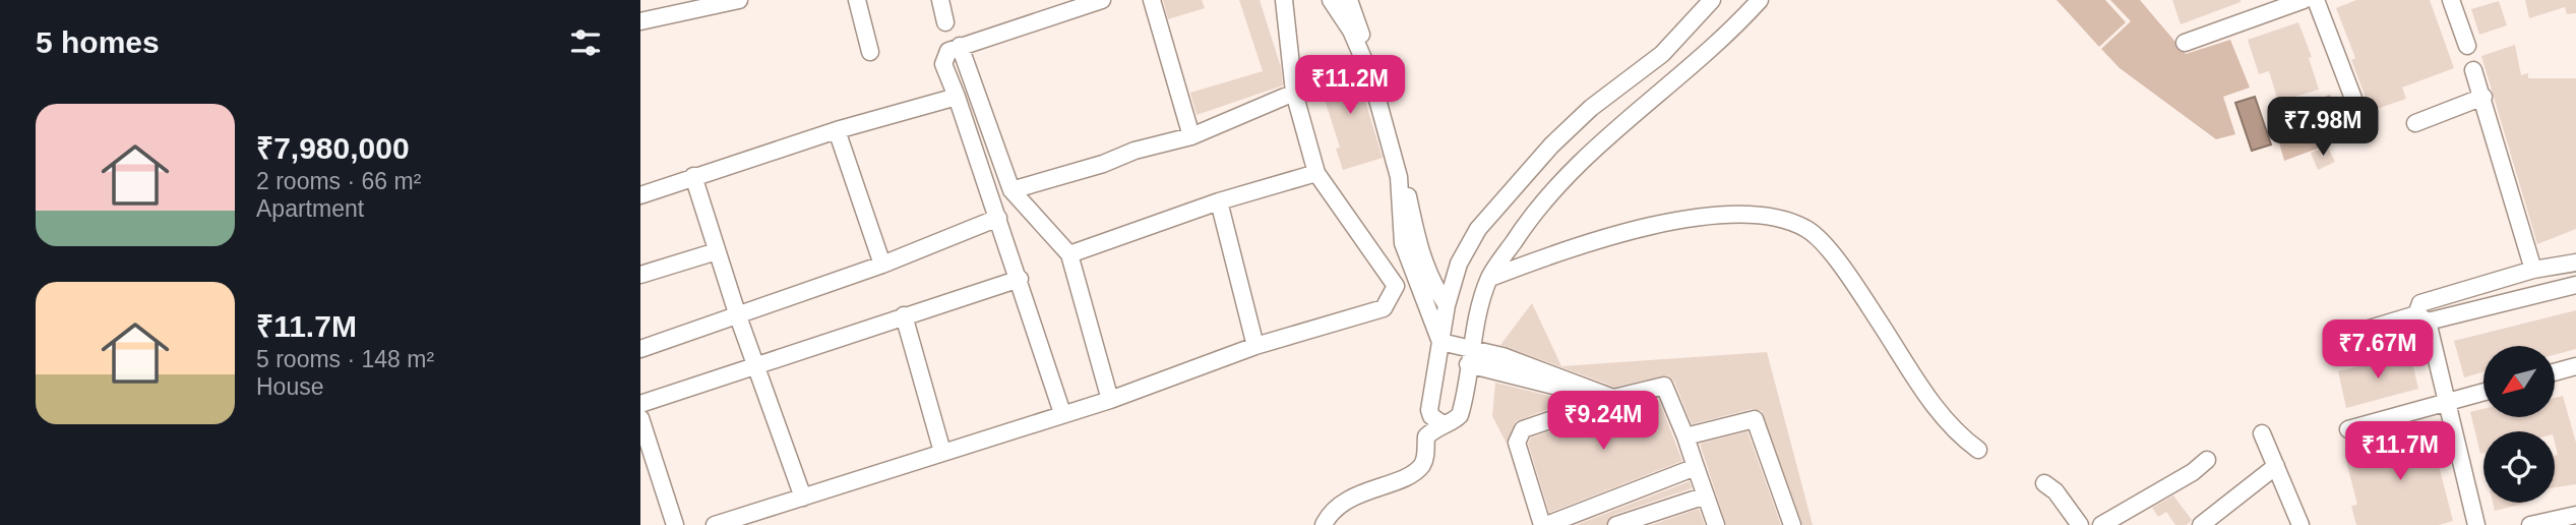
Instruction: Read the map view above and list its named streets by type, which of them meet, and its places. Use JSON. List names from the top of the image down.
{
  "north": "bottom left",
  "page": {
    "heading": "5 homes",
    "price": [
      "₹11.2M",
      "₹7.98M",
      "₹7.67M",
      "₹9.24M",
      "₹11.7M"
    ],
    "list": [
      {
        "name": "₹7,980,000",
        "note": "2 rooms · 66 m² · Apartment"
      },
      {
        "name": "₹11.7M",
        "note": "5 rooms · 148 m² · House"
      }
    ]
  }
}
